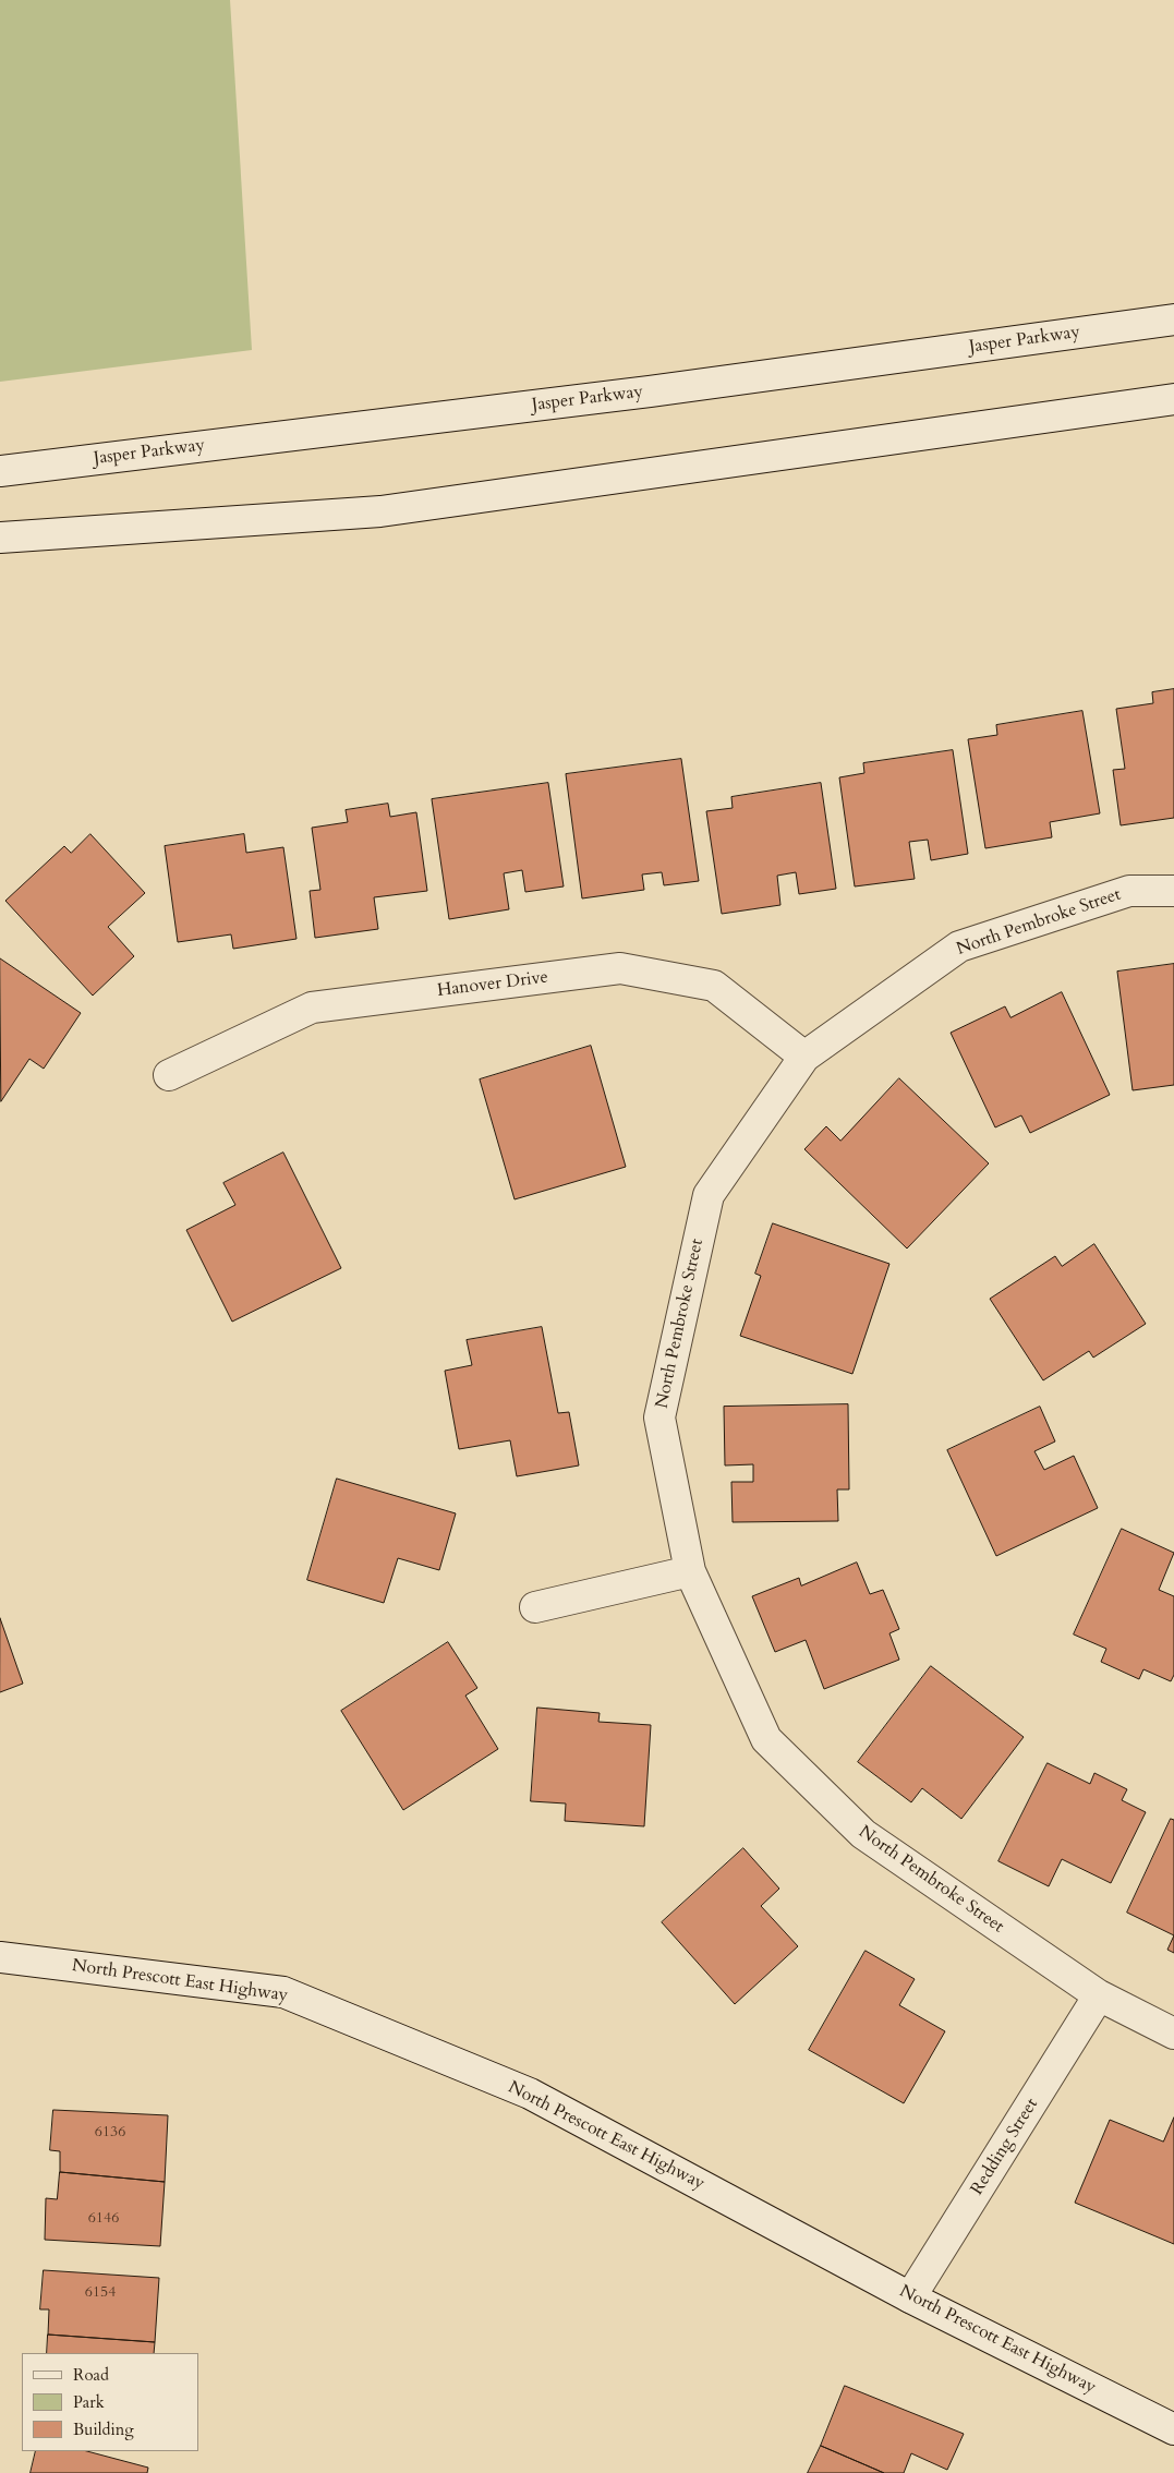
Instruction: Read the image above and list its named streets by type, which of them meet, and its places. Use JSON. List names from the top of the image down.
{
  "streets": {
    "street": [
      "Jasper Parkway",
      "North Pembroke Street",
      "Hanover Drive",
      "North Prescott East Highway",
      "Redding Street"
    ]
  },
  "crossings": [
    ["North Pembroke Street", "Hanover Drive"],
    ["North Pembroke Street", "Redding Street"],
    ["North Prescott East Highway", "Redding Street"]
  ],
  "house_numbers": ["6136", "6146", "6154"],
  "legend": ["Road", "Park", "Building"]
}
